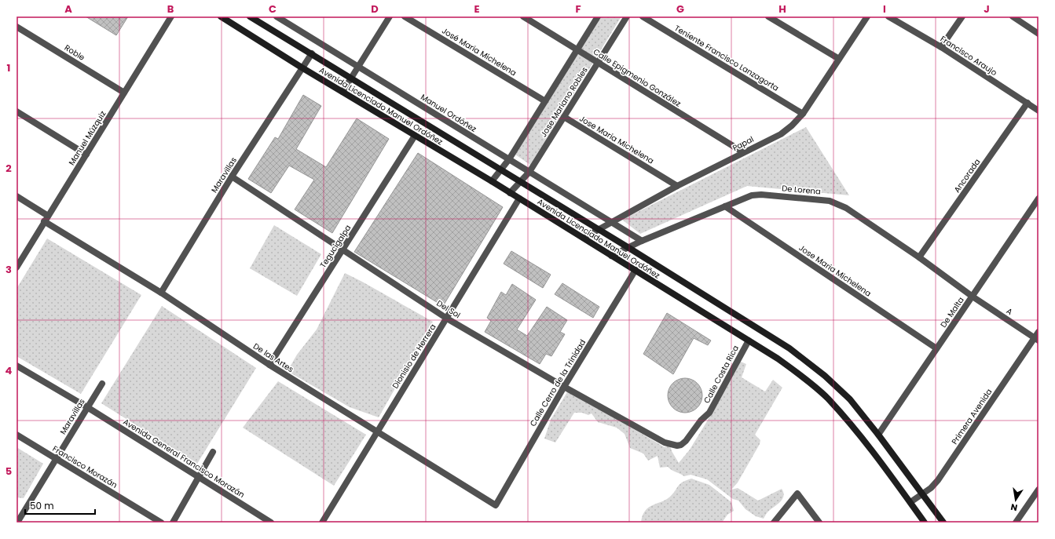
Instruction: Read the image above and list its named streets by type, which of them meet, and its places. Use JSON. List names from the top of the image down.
{
  "streets": {
    "main road": ["Avenida Licenciado Manuel Ordóñez"],
    "street": [
      "José María Michelena",
      "Roble",
      "Francisco Araujo",
      "Teniente Francisco Lanzagorta",
      "Calle Epigmenio González",
      "Jose Mariano Robles",
      "Manuel Ordóñez",
      "Manuel Múzquiz",
      "Jose Maria Michelena",
      "Papal",
      "Maravillas",
      "Ancorada",
      "De Lorena",
      "Tegucigalpa",
      "Del Sol",
      "A",
      "De Malta",
      "Dionisio de Herrera",
      "De las Artes",
      "Calle Costa Rica",
      "Calle Cerro de la Trinidad",
      "Primera Avenida",
      "Avenida General Francisco Morazán",
      "Francisco Morazán"
    ]
  },
  "crossings": [
    ["José María Michelena", "Jose Mariano Robles"],
    ["Roble", "Manuel Múzquiz"],
    ["Francisco Araujo", "Ancorada"],
    ["Teniente Francisco Lanzagorta", "Papal"],
    ["Calle Epigmenio González", "Jose Mariano Robles"],
    ["Calle Epigmenio González", "Papal"],
    ["Jose Mariano Robles", "Avenida Licenciado Manuel Ordóñez"],
    ["Jose Mariano Robles", "Manuel Ordóñez"],
    ["Jose Mariano Robles", "Jose Maria Michelena"],
    ["Avenida Licenciado Manuel Ordóñez", "Papal"],
    ["Avenida Licenciado Manuel Ordóñez", "Maravillas"],
    ["Avenida Licenciado Manuel Ordóñez", "De Lorena"],
    ["Avenida Licenciado Manuel Ordóñez", "Tegucigalpa"],
    ["Avenida Licenciado Manuel Ordóñez", "De Malta"],
    ["Avenida Licenciado Manuel Ordóñez", "Dionisio de Herrera"],
    ["Avenida Licenciado Manuel Ordóñez", "Calle Costa Rica"],
    ["Avenida Licenciado Manuel Ordóñez", "Calle Cerro de la Trinidad"],
    ["Avenida Licenciado Manuel Ordóñez", "Primera Avenida"],
    ["Manuel Ordóñez", "Papal"],
    ["Manuel Ordóñez", "De Lorena"],
    ["Manuel Múzquiz", "De las Artes"],
    ["Jose Maria Michelena", "Papal"],
    ["Jose Maria Michelena", "De Lorena"],
    ["Jose Maria Michelena", "De Malta"],
    ["Maravillas", "Del Sol"],
    ["Maravillas", "De las Artes"],
    ["Maravillas", "Avenida General Francisco Morazán"],
    ["Maravillas", "Francisco Morazán"],
    ["Ancorada", "De Lorena"],
    ["De Lorena", "A"],
    ["De Lorena", "De Malta"],
    ["Tegucigalpa", "Del Sol"],
    ["Tegucigalpa", "De las Artes"],
    ["Del Sol", "Dionisio de Herrera"],
    ["Del Sol", "Calle Costa Rica"],
    ["Del Sol", "Calle Cerro de la Trinidad"],
    ["A", "De Malta"],
    ["A", "Primera Avenida"],
    ["Dionisio de Herrera", "De las Artes"],
    ["De las Artes", "Calle Cerro de la Trinidad"]
  ],
  "scale_bar": "50 m",
  "north": "bottom",
  "grid": {
    "columns": [
      "A",
      "B",
      "C",
      "D",
      "E",
      "F",
      "G",
      "H",
      "I",
      "J"
    ],
    "rows": [
      "1",
      "2",
      "3",
      "4",
      "5"
    ]
  }
}
